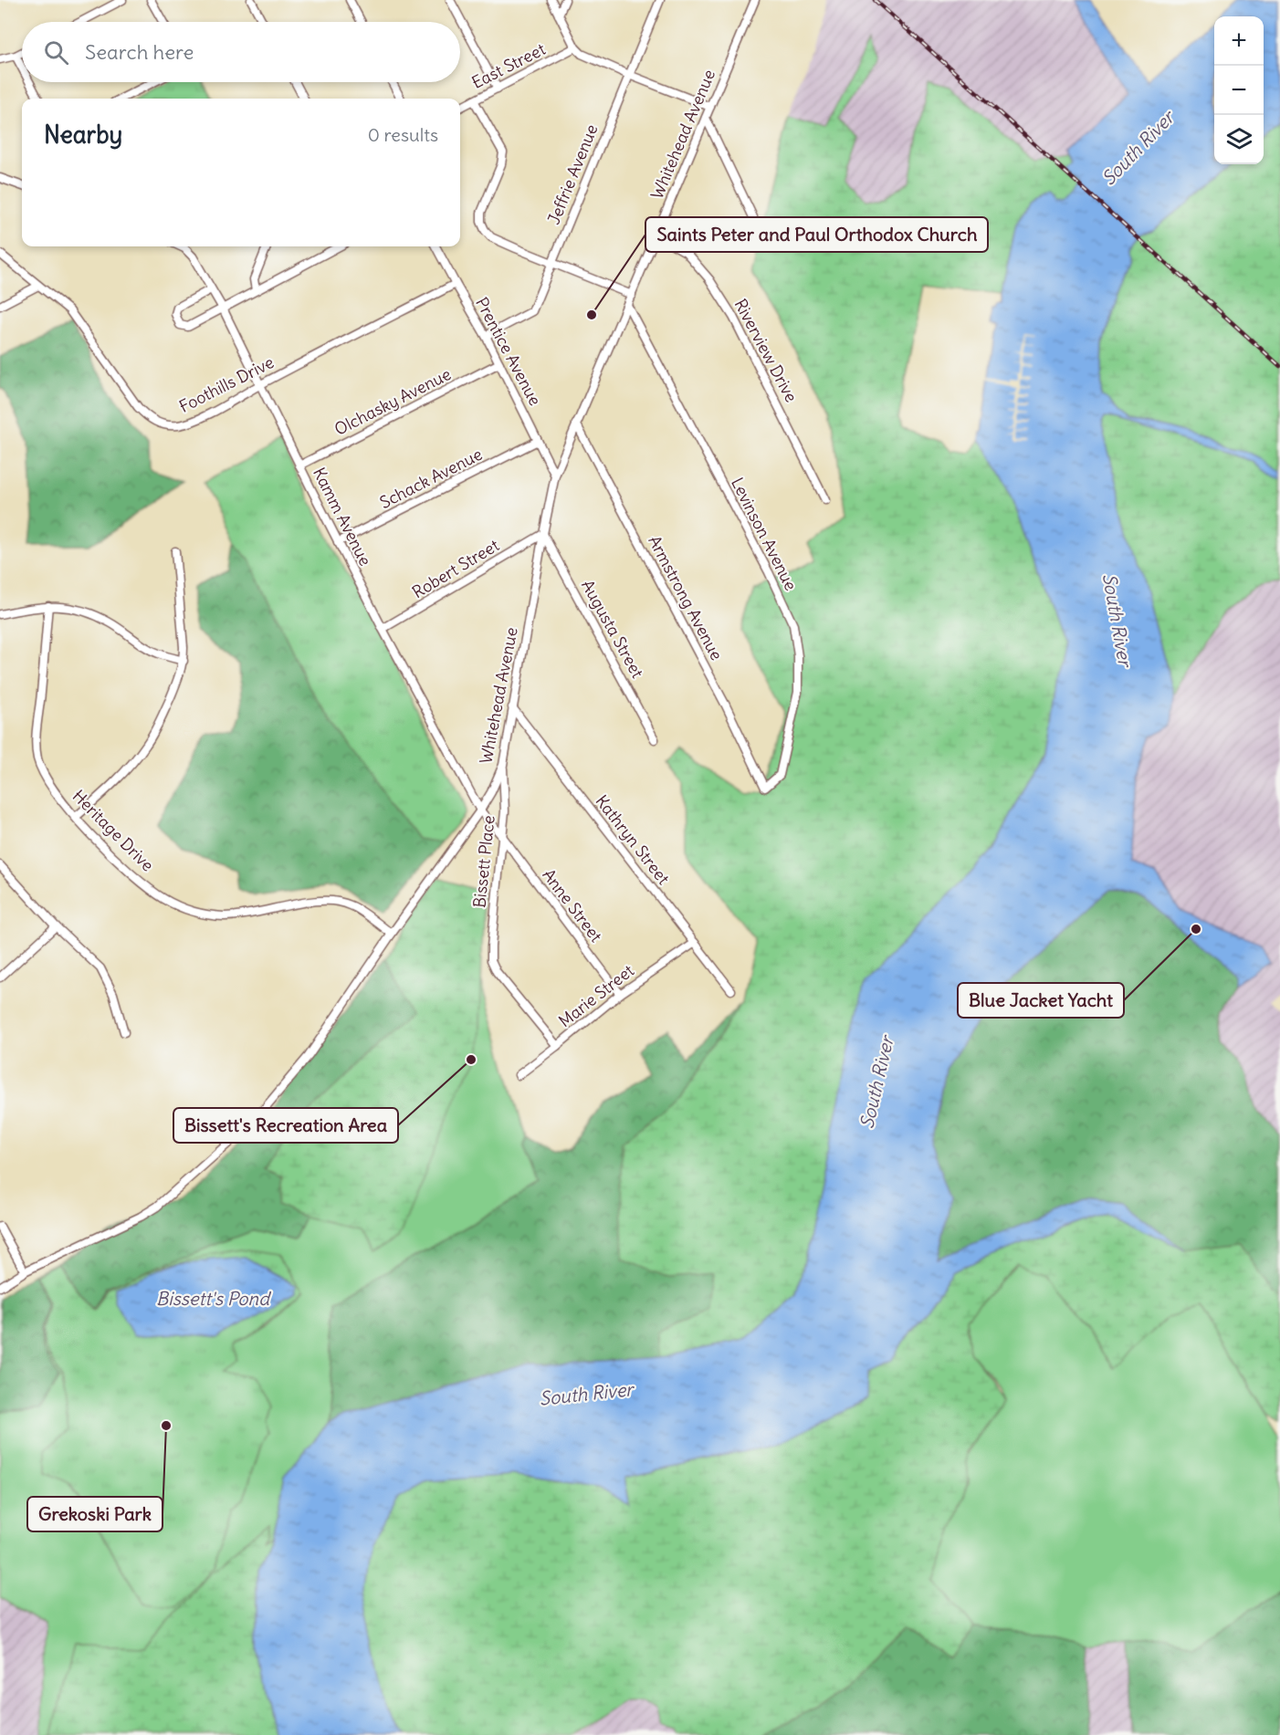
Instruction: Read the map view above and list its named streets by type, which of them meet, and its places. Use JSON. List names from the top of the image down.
{
  "streets": {
    "street": [
      "East Street",
      "Whitehead Avenue",
      "Jeffrie Avenue",
      "Riverview Drive",
      "Prentice Avenue",
      "Foothills Drive",
      "Olchasky Avenue",
      "Schack Avenue",
      "Kamm Avenue",
      "Levinson Avenue",
      "Robert Street",
      "Armstrong Avenue",
      "Augusta Street",
      "Heritage Drive",
      "Kathryn Street",
      "Bissett Place",
      "Anne Street",
      "Marie Street"
    ]
  },
  "crossings": [
    ["Whitehead Avenue", "Riverview Drive"],
    ["Whitehead Avenue", "Prentice Avenue"],
    ["Whitehead Avenue", "Kamm Avenue"],
    ["Whitehead Avenue", "Levinson Avenue"],
    ["Whitehead Avenue", "Robert Street"],
    ["Whitehead Avenue", "Armstrong Avenue"],
    ["Whitehead Avenue", "Augusta Street"],
    ["Whitehead Avenue", "Heritage Drive"],
    ["Whitehead Avenue", "Kathryn Street"],
    ["Whitehead Avenue", "Bissett Place"],
    ["Whitehead Avenue", "Anne Street"],
    ["Jeffrie Avenue", "Prentice Avenue"],
    ["Prentice Avenue", "Foothills Drive"],
    ["Prentice Avenue", "Olchasky Avenue"],
    ["Prentice Avenue", "Schack Avenue"],
    ["Foothills Drive", "Kamm Avenue"],
    ["Olchasky Avenue", "Kamm Avenue"],
    ["Schack Avenue", "Kamm Avenue"],
    ["Kamm Avenue", "Robert Street"],
    ["Kamm Avenue", "Anne Street"],
    ["Levinson Avenue", "Armstrong Avenue"],
    ["Robert Street", "Augusta Street"],
    ["Kathryn Street", "Marie Street"],
    ["Bissett Place", "Anne Street"],
    ["Bissett Place", "Marie Street"],
    ["Anne Street", "Marie Street"]
  ],
  "water": ["South River", "Bissett's Pond"],
  "places": [
    "Saints Peter and Paul Orthodox Church",
    "Blue Jacket Yacht",
    "Bissett's Recreation Area",
    "Grekoski Park"
  ],
  "page": {
    "map_buttons": ["+", "−"],
    "search": "Search here",
    "heading": ["Nearby", "0 results"]
  }
}
